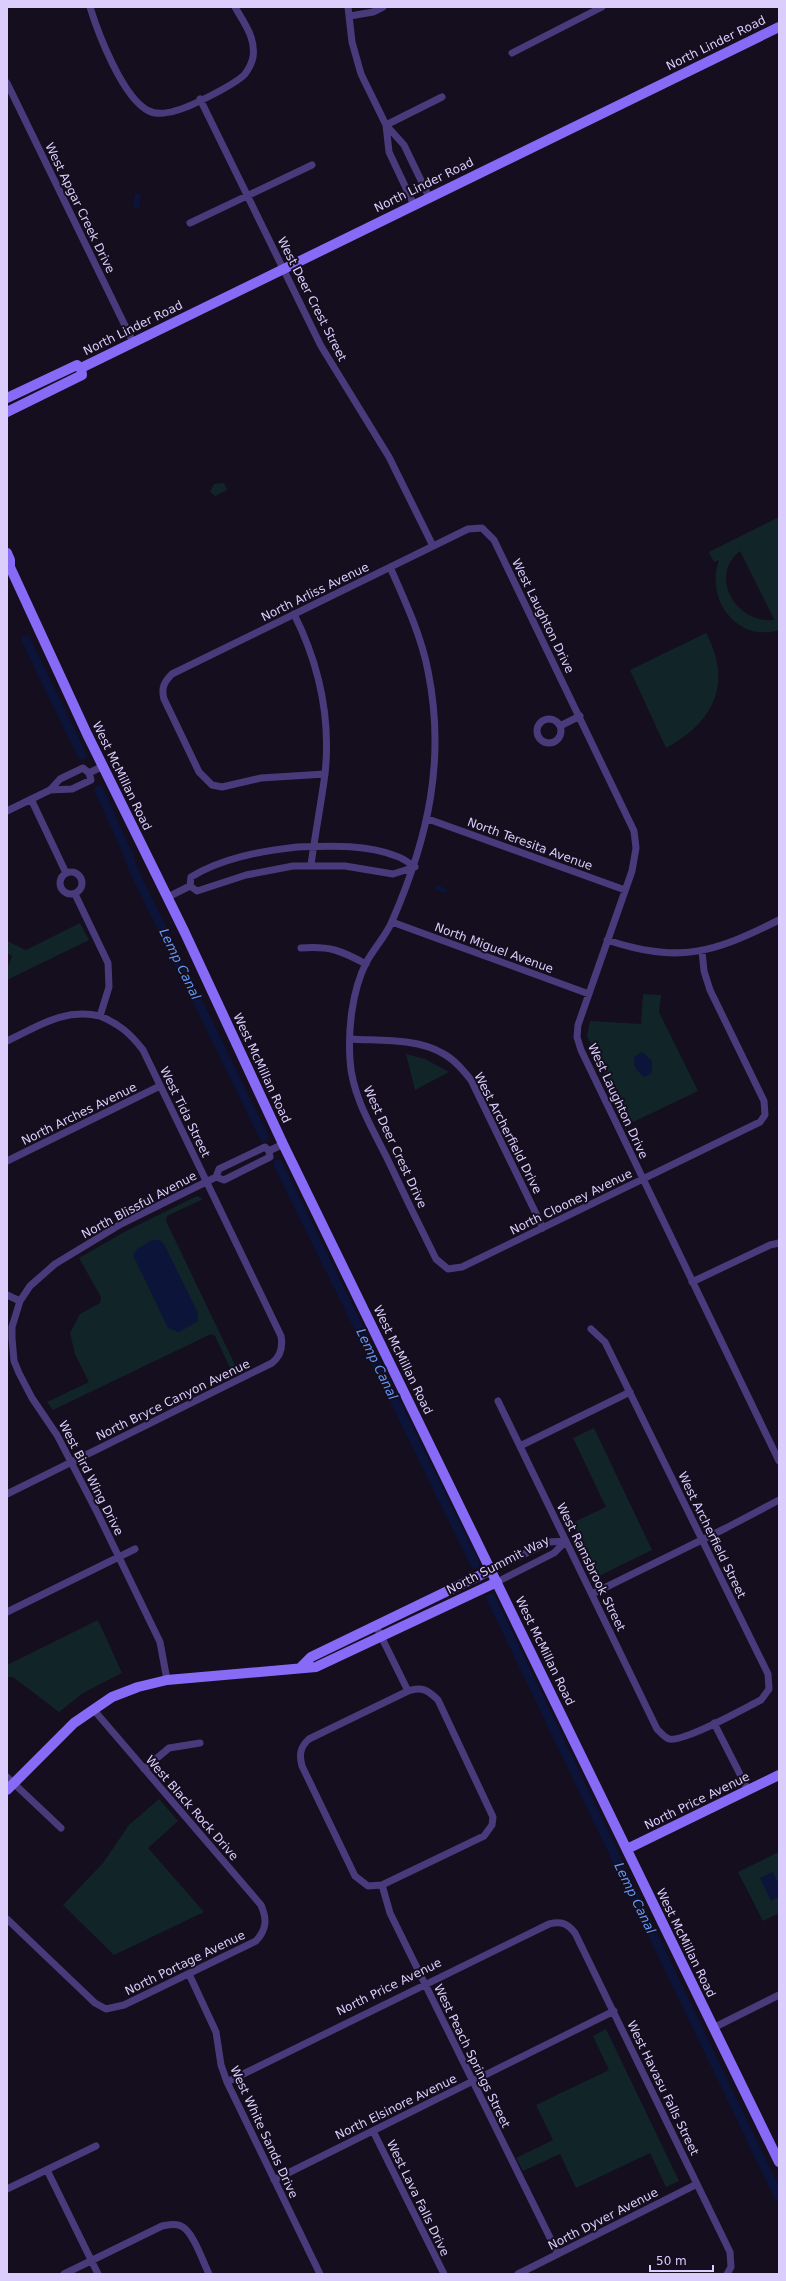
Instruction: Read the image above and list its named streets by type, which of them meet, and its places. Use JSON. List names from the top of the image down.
{
  "streets": {
    "main road": [
      "North Linder Road",
      "West McMillan Road",
      "North Summit Way",
      "North Price Avenue"
    ],
    "street": [
      "West Apgar Creek Drive",
      "West Deer Crest Street",
      "North Arliss Avenue",
      "West Laughton Drive",
      "North Teresita Avenue",
      "North Miguel Avenue",
      "West Tida Street",
      "North Arches Avenue",
      "West Archerfield Drive",
      "West Deer Crest Drive",
      "North Clooney Avenue",
      "North Blissful Avenue",
      "North Bryce Canyon Avenue",
      "West Bird Wing Drive",
      "West Archerfield Street",
      "West Ramsbrook Street",
      "West Black Rock Drive",
      "North Portage Avenue",
      "West Peach Springs Street",
      "West Havasu Falls Street",
      "North Elsinore Avenue",
      "West White Sands Drive",
      "West Lava Falls Drive",
      "North Dyver Avenue"
    ]
  },
  "crossings": [
    ["North Linder Road", "West Apgar Creek Drive"],
    ["North Linder Road", "West Deer Crest Street"],
    ["West Deer Crest Street", "North Arliss Avenue"],
    ["North Arliss Avenue", "West Laughton Drive"],
    ["North Arliss Avenue", "West Deer Crest Drive"],
    ["West Laughton Drive", "North Teresita Avenue"],
    ["West Laughton Drive", "North Miguel Avenue"],
    ["West Laughton Drive", "North Clooney Avenue"],
    ["West McMillan Road", "North Blissful Avenue"],
    ["West McMillan Road", "North Summit Way"],
    ["West McMillan Road", "North Price Avenue"],
    ["North Teresita Avenue", "West Deer Crest Drive"],
    ["North Miguel Avenue", "West Deer Crest Drive"],
    ["West Tida Street", "North Arches Avenue"],
    ["West Tida Street", "North Blissful Avenue"],
    ["West Tida Street", "North Bryce Canyon Avenue"],
    ["West Archerfield Drive", "West Deer Crest Drive"],
    ["West Archerfield Drive", "North Clooney Avenue"],
    ["West Deer Crest Drive", "North Clooney Avenue"],
    ["North Blissful Avenue", "West Bird Wing Drive"],
    ["North Bryce Canyon Avenue", "West Bird Wing Drive"],
    ["West Bird Wing Drive", "North Summit Way"],
    ["West Archerfield Street", "West Ramsbrook Street"],
    ["North Summit Way", "West Ramsbrook Street"],
    ["North Summit Way", "West Black Rock Drive"],
    ["North Price Avenue", "West Peach Springs Street"],
    ["North Price Avenue", "West Havasu Falls Street"],
    ["North Price Avenue", "West White Sands Drive"],
    ["West Black Rock Drive", "North Portage Avenue"],
    ["North Portage Avenue", "West White Sands Drive"],
    ["West Peach Springs Street", "North Elsinore Avenue"],
    ["West Peach Springs Street", "North Dyver Avenue"],
    ["West Havasu Falls Street", "North Elsinore Avenue"],
    ["West Havasu Falls Street", "North Dyver Avenue"],
    ["North Elsinore Avenue", "West White Sands Drive"],
    ["North Elsinore Avenue", "West Lava Falls Drive"]
  ],
  "water": ["Lemp Canal"],
  "scale_bar": "50 m"
}
